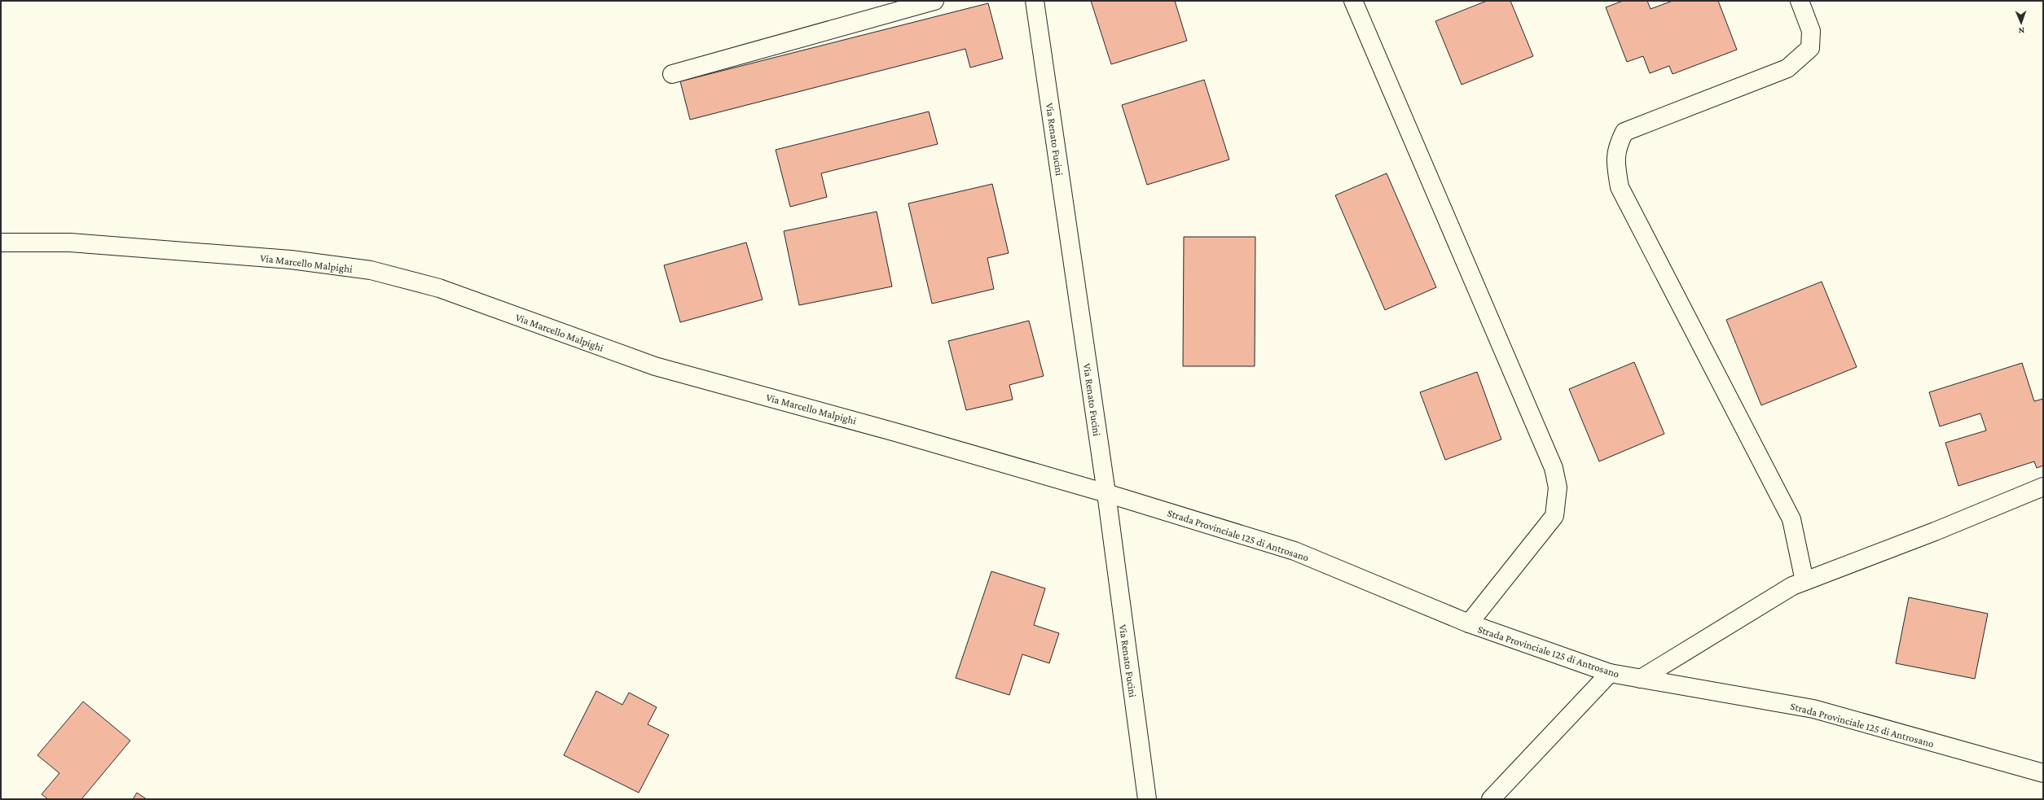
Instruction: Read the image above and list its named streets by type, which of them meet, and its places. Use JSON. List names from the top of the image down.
{
  "streets": {
    "street": ["Via Renato Fucini", "Via Marcello Malpighi", "Strada Provinciale 125 di Antrosano"]
  },
  "crossings": [
    ["Via Renato Fucini", "Via Marcello Malpighi"],
    ["Via Renato Fucini", "Strada Provinciale 125 di Antrosano"],
    ["Via Marcello Malpighi", "Strada Provinciale 125 di Antrosano"]
  ],
  "north": "bottom"
}
